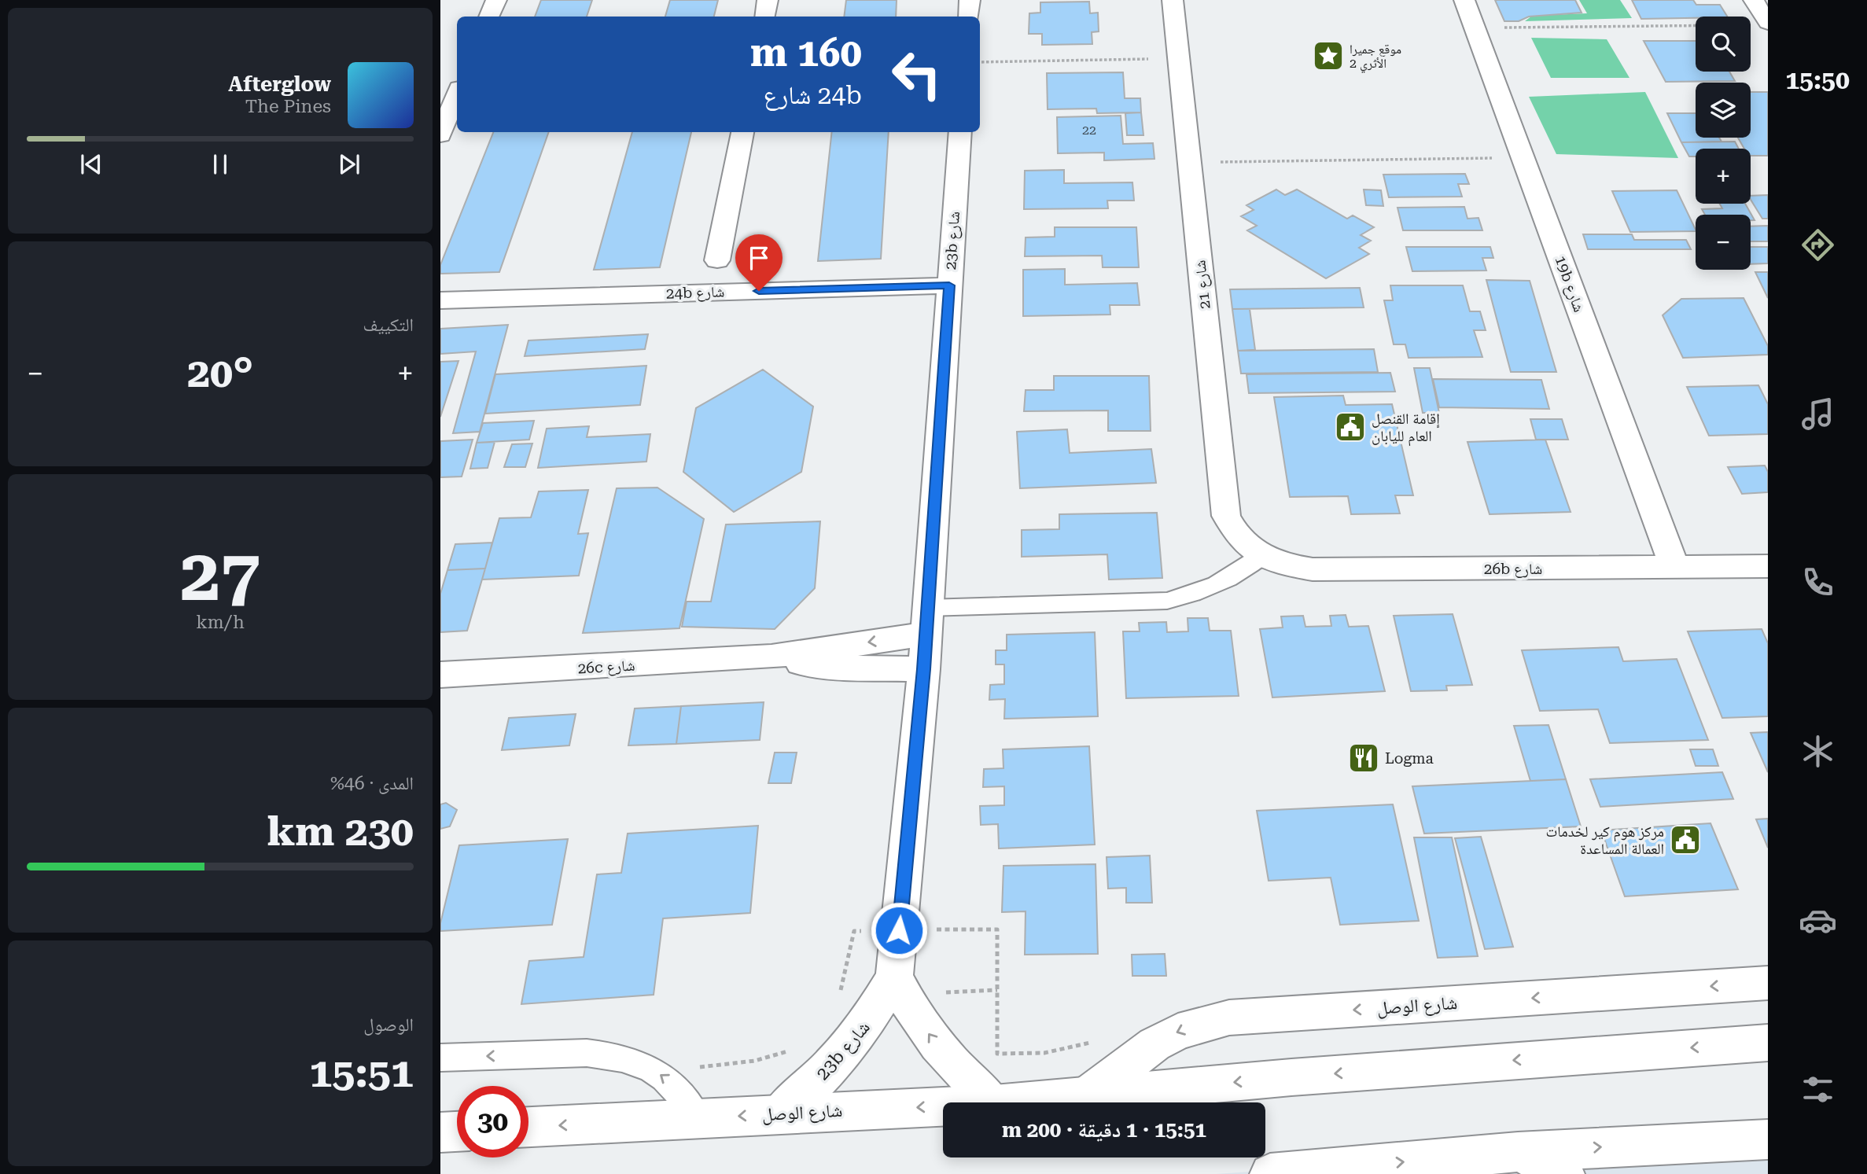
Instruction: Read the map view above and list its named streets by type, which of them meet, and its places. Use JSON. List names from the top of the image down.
{
  "streets": {
    "street": [
      "23b شارع",
      "19b شارع",
      "شارع 21",
      "24b شارع",
      "26b شارع",
      "26c شارع",
      "شارع الوصل"
    ]
  },
  "crossings": [
    ["23b شارع", "24b شارع"],
    ["23b شارع", "26c شارع"],
    ["23b شارع", "شارع الوصل"],
    ["19b شارع", "26b شارع"],
    ["شارع 21", "26b شارع"]
  ],
  "one_way": ["شارع الوصل"],
  "places": {
    "place": ["موقع جميرا 2 الأثري"],
    "public building": ["إقامة القنصل العام لليابان", "مركز هوم كير لخدمات العمالة المساعدة"],
    "restaurant": ["Logma"]
  },
  "house_numbers": ["22"],
  "page": {
    "tabs": "15:50",
    "map_buttons": ["+", "−"],
    "turn": ["160 m", "24b شارع"],
    "song": ["Afterglow", "The Pines"],
    "tile": [
      "التكييف",
      ["27", "km/h"],
      ["المدى · 46%", "230 km"],
      ["الوصول", "15:51"]
    ],
    "heat": ["−", "20°", "+"],
    "limit": "30",
    "trip": "15:51 · 1 دقيقة · 200 m"
  }
}
